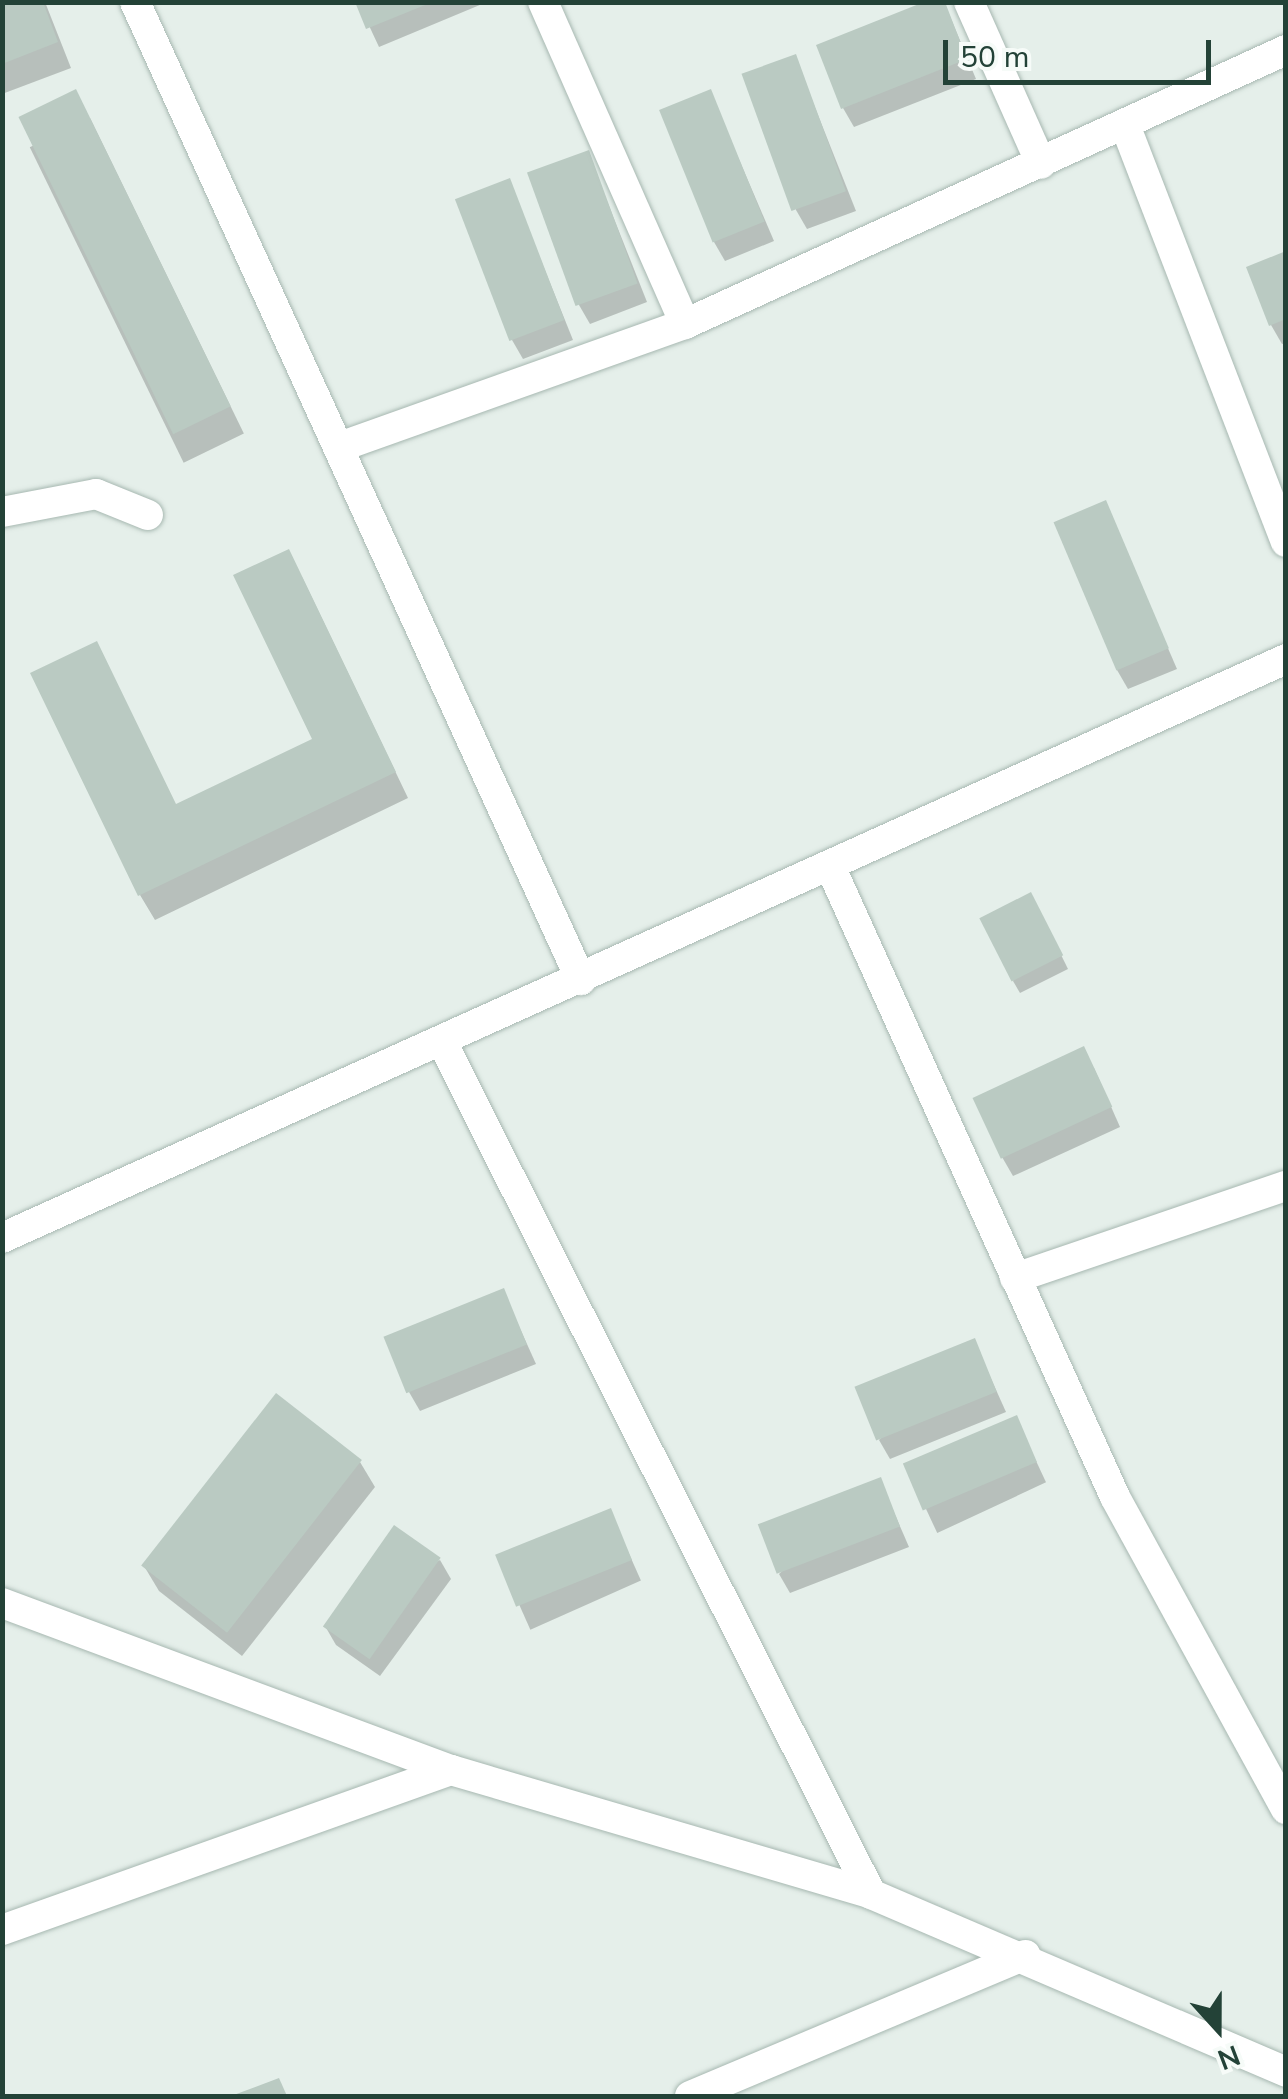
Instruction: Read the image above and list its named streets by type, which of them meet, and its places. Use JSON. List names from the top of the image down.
{
  "scale_bar": "50 m",
  "north": "bottom"
}
